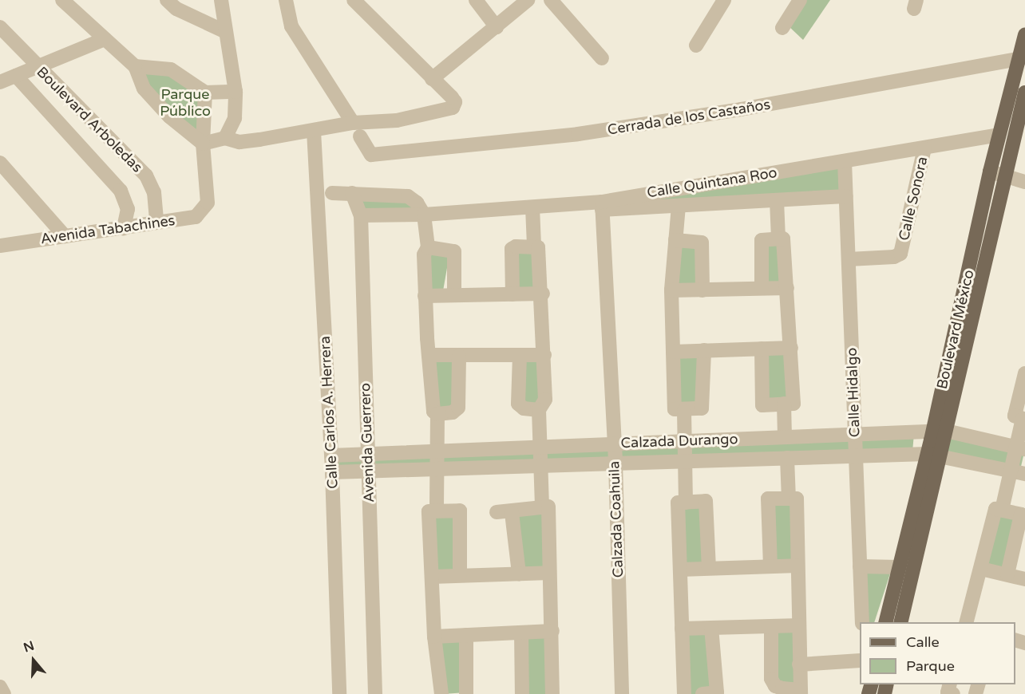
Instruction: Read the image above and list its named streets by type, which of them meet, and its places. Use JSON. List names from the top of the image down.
{
  "streets": {
    "main road": ["Boulevard México"],
    "street": [
      "Cerrada de los Castaños",
      "Boulevard Arboledas",
      "Calle Quintana Roo",
      "Calle Sonora",
      "Avenida Tabachines",
      "Calle Hidalgo",
      "Calle Carlos A. Herrera",
      "Calzada Durango",
      "Avenida Guerrero",
      "Calzada Coahuila"
    ]
  },
  "crossings": [
    ["Cerrada de los Castaños", "Boulevard México"],
    ["Boulevard Arboledas", "Avenida Tabachines"],
    ["Calle Quintana Roo", "Calle Sonora"],
    ["Calle Quintana Roo", "Boulevard México"],
    ["Calle Quintana Roo", "Calle Hidalgo"],
    ["Calle Quintana Roo", "Avenida Guerrero"],
    ["Calle Quintana Roo", "Calzada Coahuila"],
    ["Calle Sonora", "Calle Hidalgo"],
    ["Boulevard México", "Calzada Durango"],
    ["Calle Hidalgo", "Calzada Durango"],
    ["Calle Carlos A. Herrera", "Calzada Durango"],
    ["Calzada Durango", "Avenida Guerrero"],
    ["Calzada Durango", "Calzada Coahuila"]
  ],
  "parks": ["Parque Público"],
  "legend": ["Calle", "Parque"],
  "north": "top"
}
